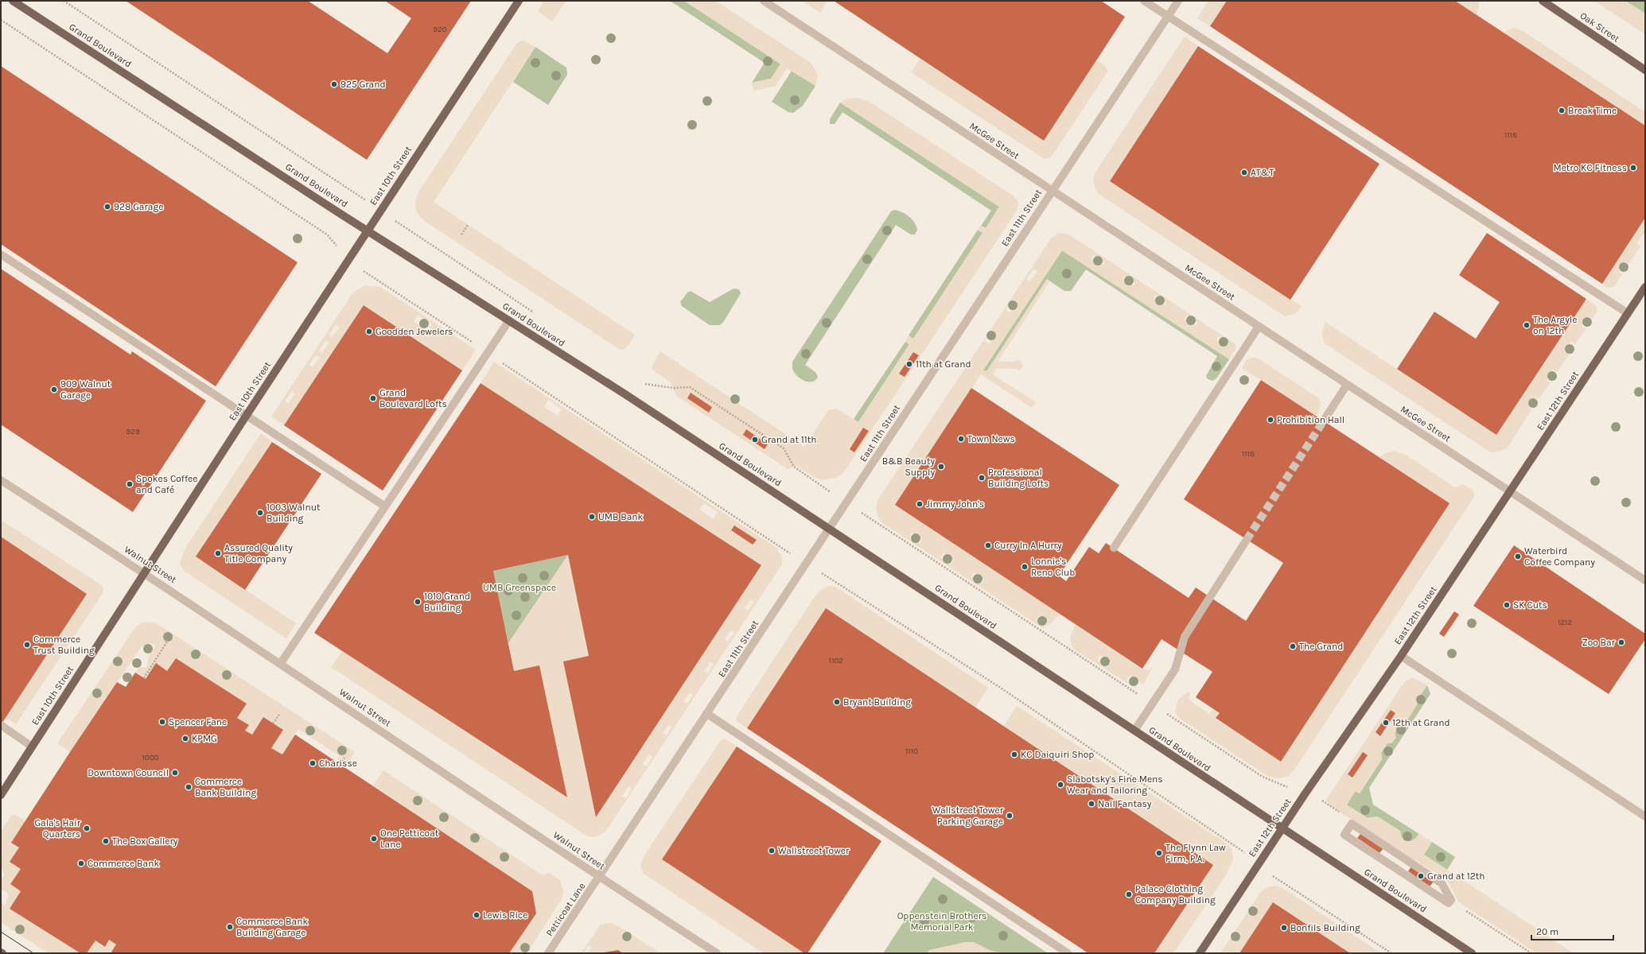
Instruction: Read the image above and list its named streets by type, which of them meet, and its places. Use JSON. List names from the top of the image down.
{
  "streets": {
    "main road": [
      "Oak Street",
      "Grand Boulevard",
      "East 10th Street",
      "East 12th Street"
    ],
    "street": [
      "McGee Street",
      "East 11th Street",
      "Walnut Street",
      "Petticoat Lane"
    ]
  },
  "crossings": [
    ["Grand Boulevard", "East 10th Street"],
    ["Grand Boulevard", "East 11th Street"],
    ["Grand Boulevard", "East 12th Street"],
    ["McGee Street", "East 11th Street"],
    ["McGee Street", "East 12th Street"],
    ["East 10th Street", "Walnut Street"],
    ["East 11th Street", "Walnut Street"],
    ["East 11th Street", "Petticoat Lane"],
    ["Walnut Street", "Petticoat Lane"]
  ],
  "parks": ["UMB Greenspace", "Oppenstein Brothers Memorial Park"],
  "places": [
    "925 Grand",
    "Break Time",
    "Metro KC Fitness",
    "AT&T",
    "928 Garage",
    "The Argyle on 12th",
    "Goodden Jewelers",
    "11th at Grand",
    "909 Walnut Garage",
    "Grand Boulevard Lofts",
    "Prohibition Hall",
    "Town News",
    "Grand at 11th",
    "B&B Beauty Supply",
    "Professional Building Lofts",
    "Spokes Coffee and Café",
    "Jimmy John's",
    "1003 Walnut Building",
    "UMB Bank",
    "Curry In A Hurry",
    "Assured Quality Title Company",
    "Waterbird Coffee Company",
    "Lonnie's Reno Club",
    "1010 Grand Building",
    "SK Cuts",
    "Zoo Bar",
    "Commerce Trust Building",
    "The Grand",
    "Bryant Building",
    "Spencer Fane",
    "12th at Grand",
    "KPMG",
    "KC Daiquiri Shop",
    "Charisse",
    "Downtown Council",
    "Slabotsky's Fine Mens Wear and Tailoring",
    "Commerce Bank Building",
    "Nail Fantasy",
    "Wallstreet Tower Parking Garage",
    "Gala's Hair Quarters",
    "One Petticoat Lane",
    "The Box Gallery",
    "Wallstreet Tower",
    "The Flynn Law Firm, P.A.",
    "Commerce Bank",
    "Grand at 12th",
    "Palace Clothing Company Building",
    "Lewis Rice",
    "Commerce Bank Building Garage",
    "Bonfils Building"
  ],
  "house_numbers": [
    "920",
    "1118",
    "929",
    "1118",
    "1212",
    "1102",
    "1110",
    "1000"
  ],
  "scale_bar": "20 m"
}
